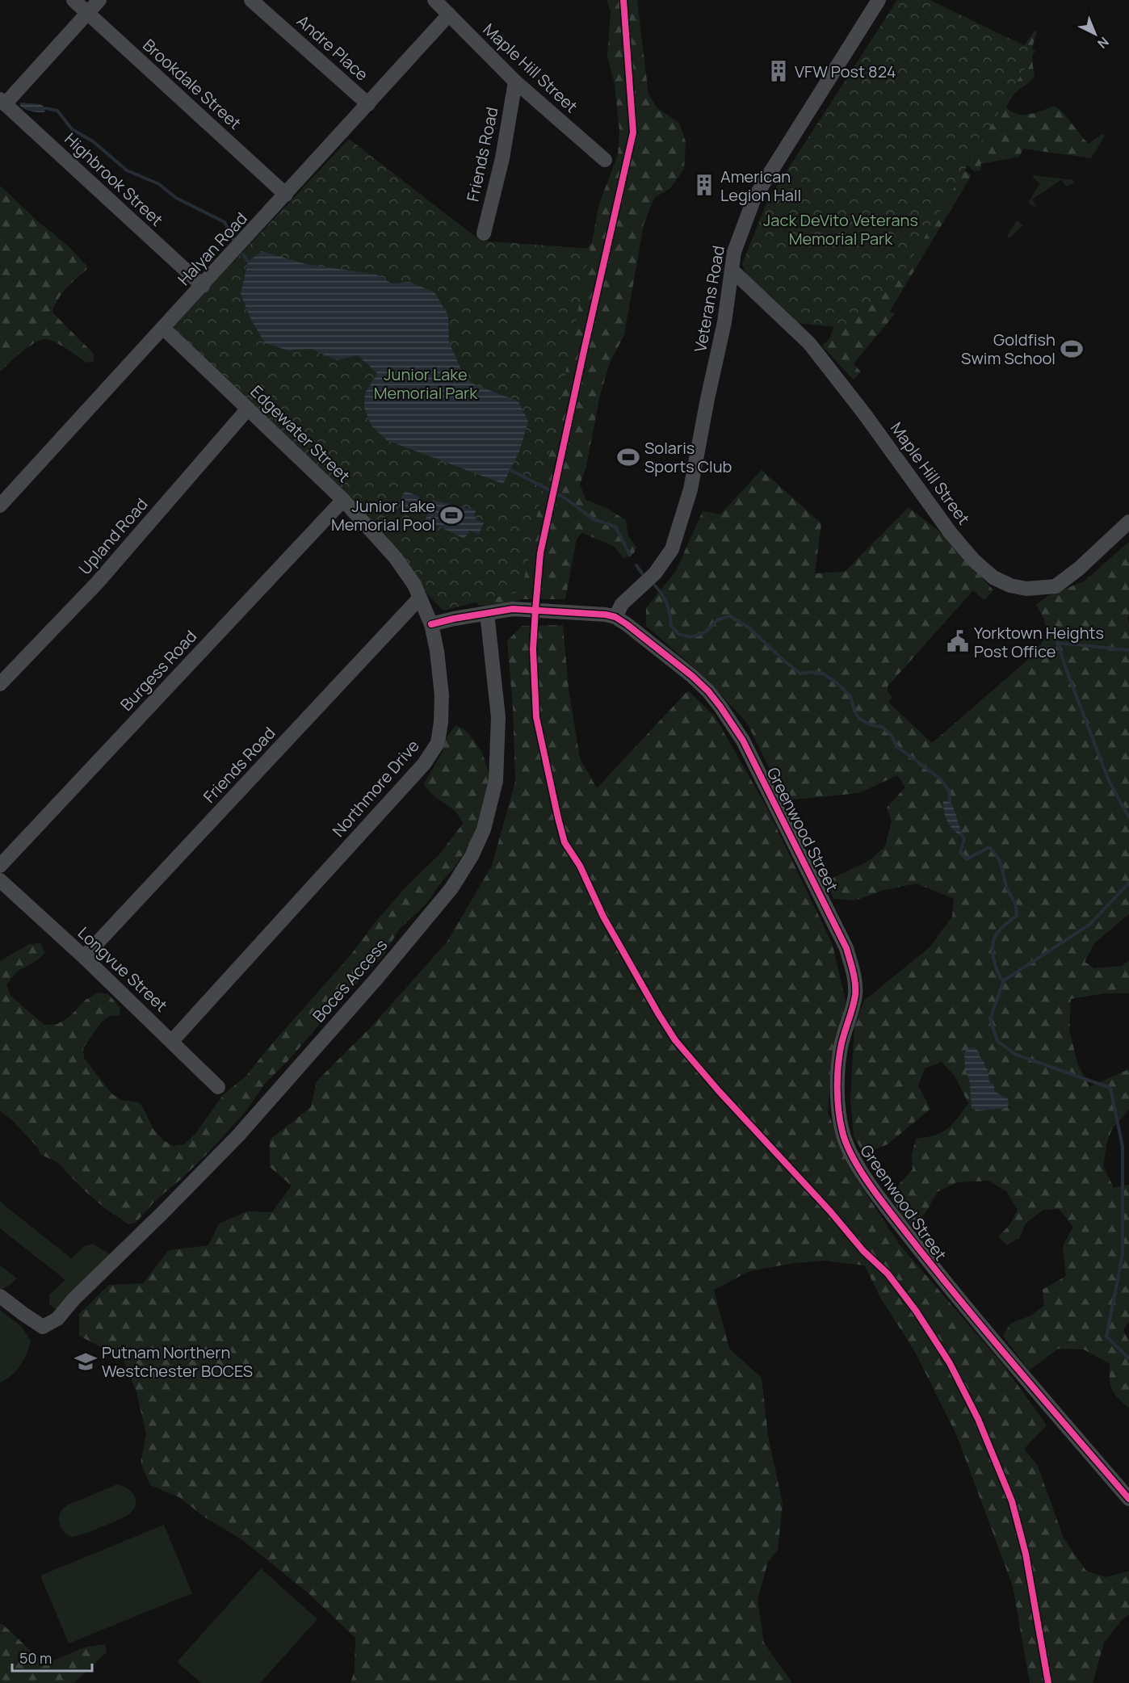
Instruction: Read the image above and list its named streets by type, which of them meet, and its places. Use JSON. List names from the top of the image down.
{
  "streets": {
    "street": [
      "Andre Place",
      "Maple Hill Street",
      "Brookdale Street",
      "Friends Road",
      "Highbrook Street",
      "Halyan Road",
      "Veterans Road",
      "Edgewater Street",
      "Upland Road",
      "Burgess Road",
      "Northmore Drive",
      "Greenwood Street",
      "Longvue Street",
      "Boces Access"
    ]
  },
  "crossings": [
    ["Andre Place", "Halyan Road"],
    ["Maple Hill Street", "Friends Road"],
    ["Maple Hill Street", "Halyan Road"],
    ["Maple Hill Street", "Veterans Road"],
    ["Brookdale Street", "Halyan Road"],
    ["Friends Road", "Edgewater Street"],
    ["Friends Road", "Longvue Street"],
    ["Highbrook Street", "Halyan Road"],
    ["Halyan Road", "Edgewater Street"],
    ["Veterans Road", "Greenwood Street"],
    ["Edgewater Street", "Upland Road"],
    ["Edgewater Street", "Burgess Road"],
    ["Edgewater Street", "Northmore Drive"],
    ["Northmore Drive", "Longvue Street"]
  ],
  "parks": ["Jack DeVito Veterans Memorial Park", "Junior Lake Memorial Park"],
  "places": {
    "building": ["VFW Post 824", "American Legion Hall"],
    "sports": ["Goldfish Swim School", "Solaris Sports Club", "Junior Lake Memorial Pool"],
    "public building": ["Yorktown Heights Post Office"],
    "school or university": ["Putnam Northern Westchester BOCES"]
  },
  "scale_bar": "50 m",
  "north": "bottom right"
}
